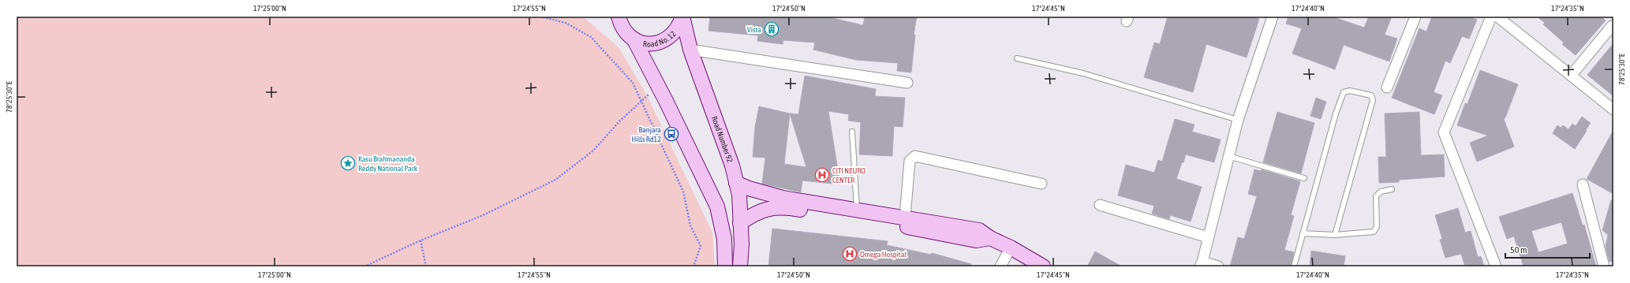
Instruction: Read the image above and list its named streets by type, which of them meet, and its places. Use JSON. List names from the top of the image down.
{
  "streets": {
    "main road": ["Road No. 12", "Road Number 92"]
  },
  "crossings": [
    ["Road No. 12", "Road Number 92"]
  ],
  "places": {
    "building": ["Vista"],
    "bus stop": ["Banjara Hills Rd12"],
    "place": ["Kasu Brahmananda Reddy National Park"],
    "hospital": ["CITI NEURO CENTER", "Omega Hospital"]
  },
  "scale_bar": "50 m",
  "coordinates": [
    "17°25'00\"N",
    "17°24'55\"N",
    "17°24'50\"N",
    "17°24'45\"N",
    "17°24'40\"N",
    "17°24'35\"N",
    "78°25'30\"E"
  ]
}
